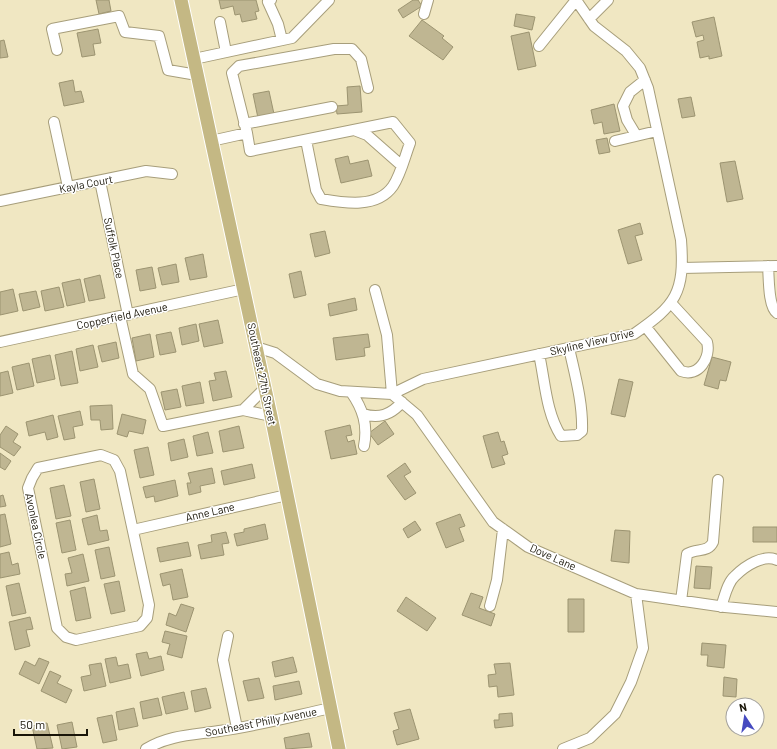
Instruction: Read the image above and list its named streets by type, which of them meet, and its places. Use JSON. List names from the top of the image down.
{
  "streets": {
    "main road": ["Southeast 27th Street"],
    "street": [
      "Kayla Court",
      "Suffolk Place",
      "Copperfield Avenue",
      "Skyline View Drive",
      "Anne Lane",
      "Avonlea Circle",
      "Dove Lane",
      "Southeast Philly Avenue"
    ]
  },
  "crossings": [
    ["Kayla Court", "Suffolk Place"],
    ["Suffolk Place", "Copperfield Avenue"],
    ["Copperfield Avenue", "Southeast 27th Street"],
    ["Skyline View Drive", "Southeast 27th Street"],
    ["Skyline View Drive", "Dove Lane"],
    ["Southeast 27th Street", "Anne Lane"],
    ["Southeast 27th Street", "Southeast Philly Avenue"],
    ["Anne Lane", "Avonlea Circle"]
  ],
  "scale_bar": "50 m",
  "north": "top"
}
